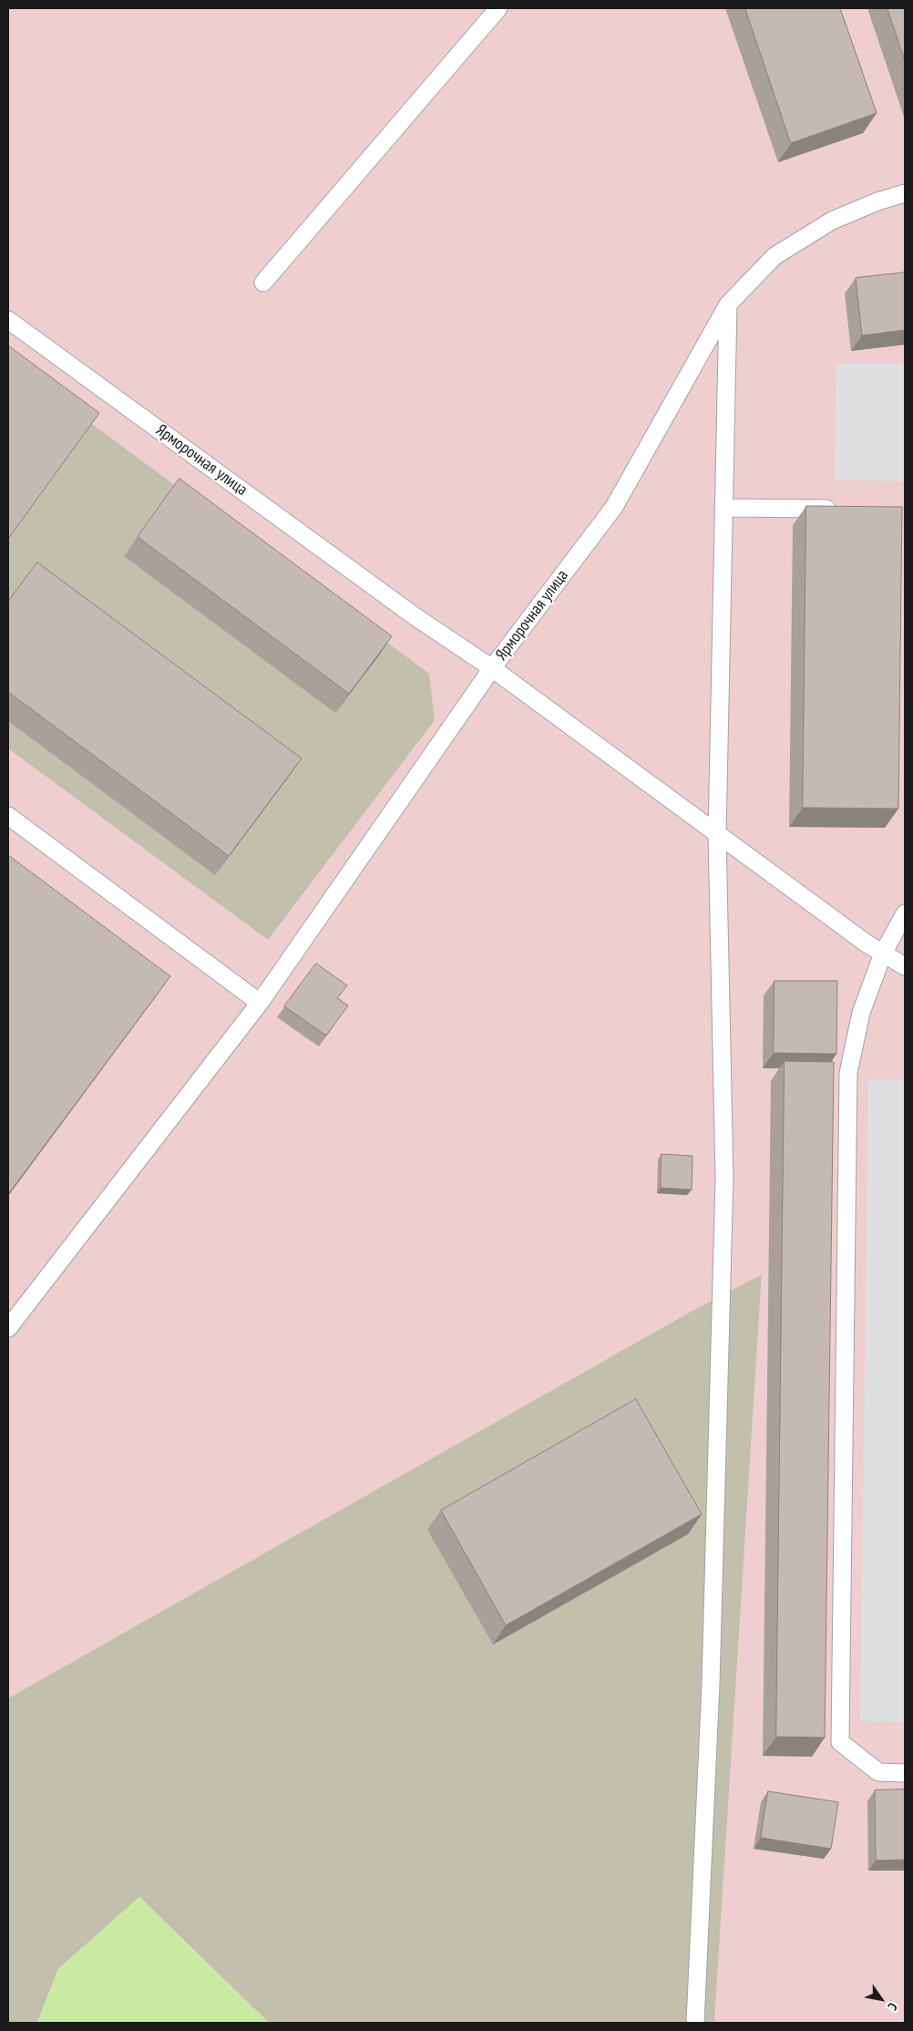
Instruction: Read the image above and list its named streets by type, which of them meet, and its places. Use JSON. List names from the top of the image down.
{
  "streets": {
    "lane": ["Ярморочная улица"]
  },
  "north": "bottom right"
}
